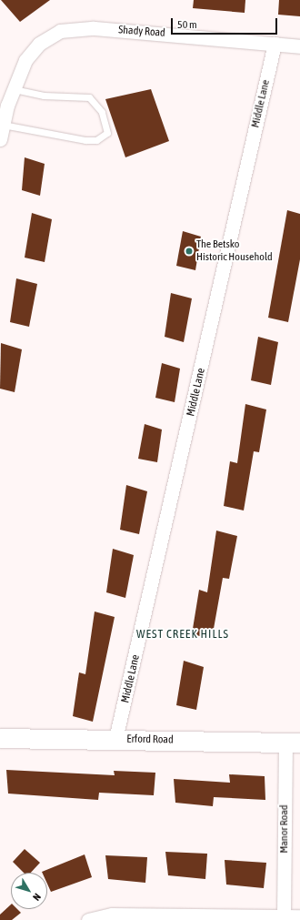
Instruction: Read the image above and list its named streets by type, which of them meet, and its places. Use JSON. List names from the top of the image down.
{
  "streets": {
    "street": [
      "Shady Road",
      "Middle Lane",
      "Erford Road",
      "Manor Road"
    ]
  },
  "crossings": [
    ["Shady Road", "Middle Lane"],
    ["Middle Lane", "Erford Road"],
    ["Erford Road", "Manor Road"]
  ],
  "districts": ["WEST CREEK HILLS"],
  "places": ["The Betsko Historic Household"],
  "scale_bar": "50 m",
  "north": "bottom right"
}
